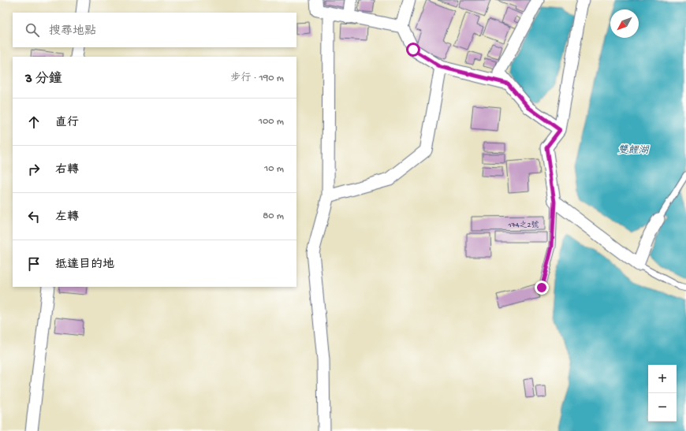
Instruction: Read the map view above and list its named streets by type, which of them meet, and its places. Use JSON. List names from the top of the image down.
{
  "water": ["雙鯉湖"],
  "house_numbers": ["174之2號"],
  "north": "bottom left",
  "page": {
    "search": "搜尋地點",
    "heading": ["3 分鐘", "步行 · 190 m"],
    "list": [
      ["直行", "100 m"],
      ["右轉", "10 m"],
      ["左轉", "80 m"],
      "抵達目的地"
    ],
    "map_buttons": ["+", "−"]
  }
}
